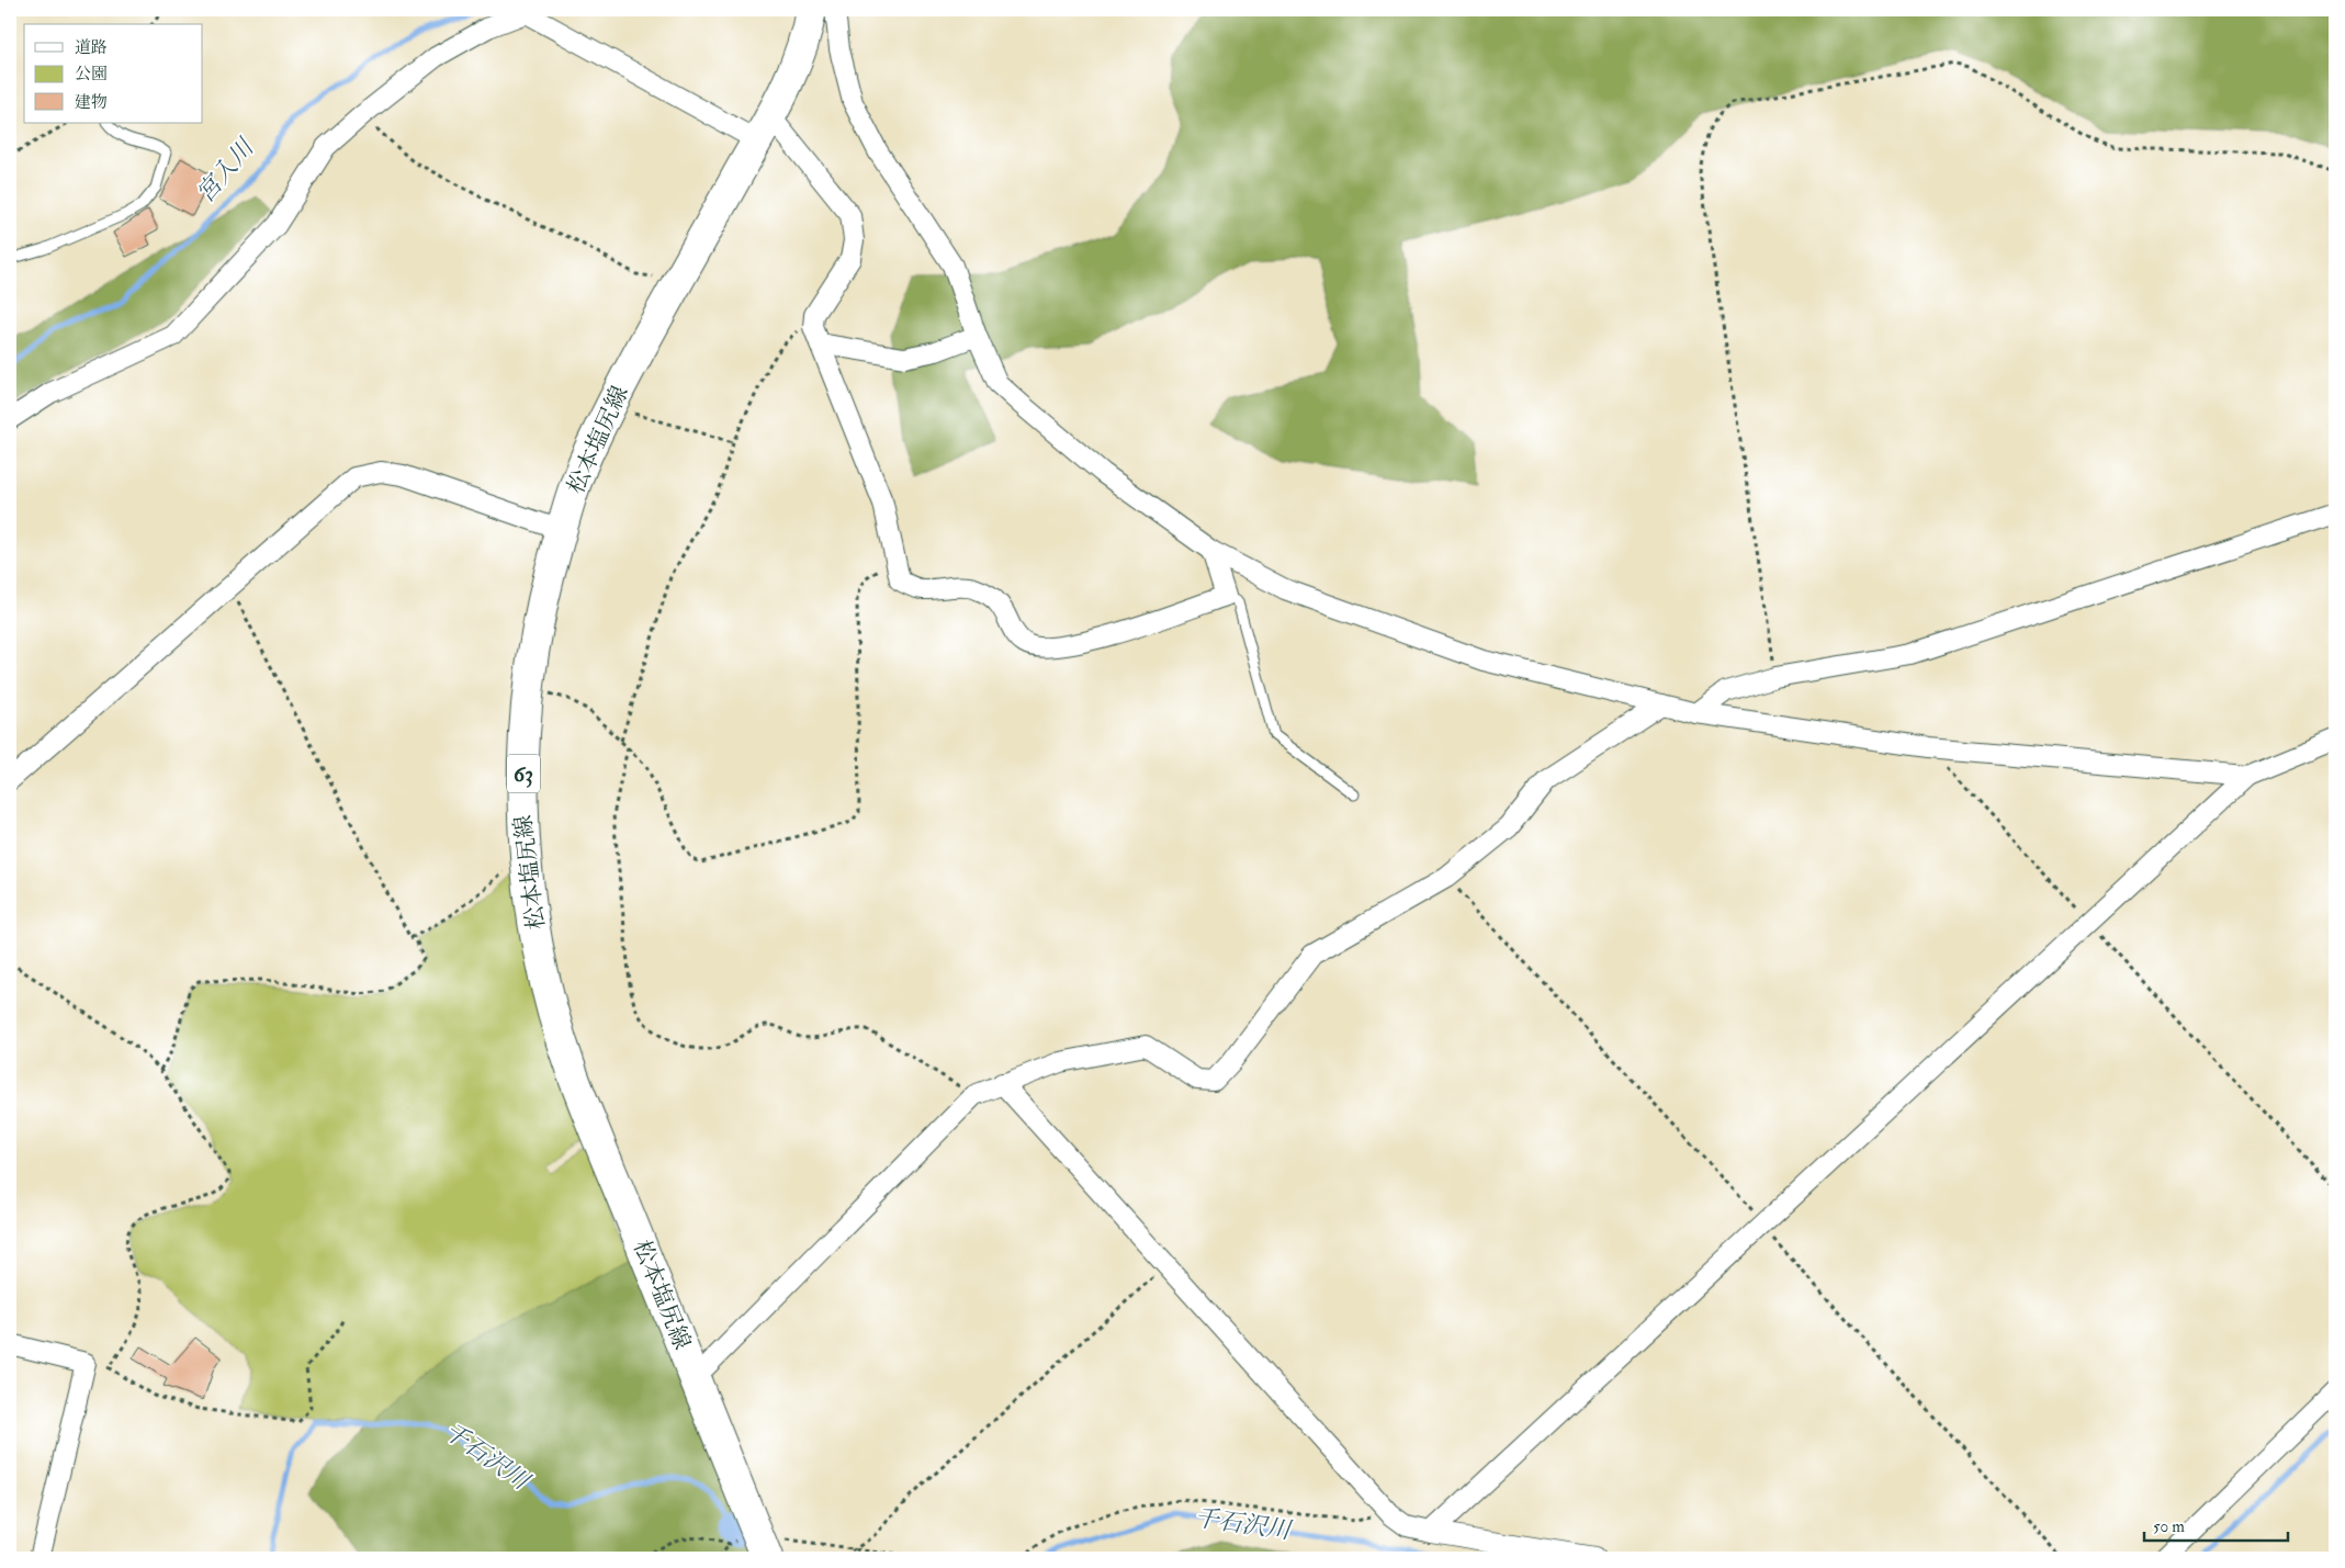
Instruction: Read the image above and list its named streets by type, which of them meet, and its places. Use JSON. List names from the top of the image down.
{
  "streets": {
    "main road": ["松本塩尻線", "63"]
  },
  "water": ["宮入川", "千石沢川"],
  "legend": ["道路", "公園", "建物"],
  "scale_bar": "50 m"
}
